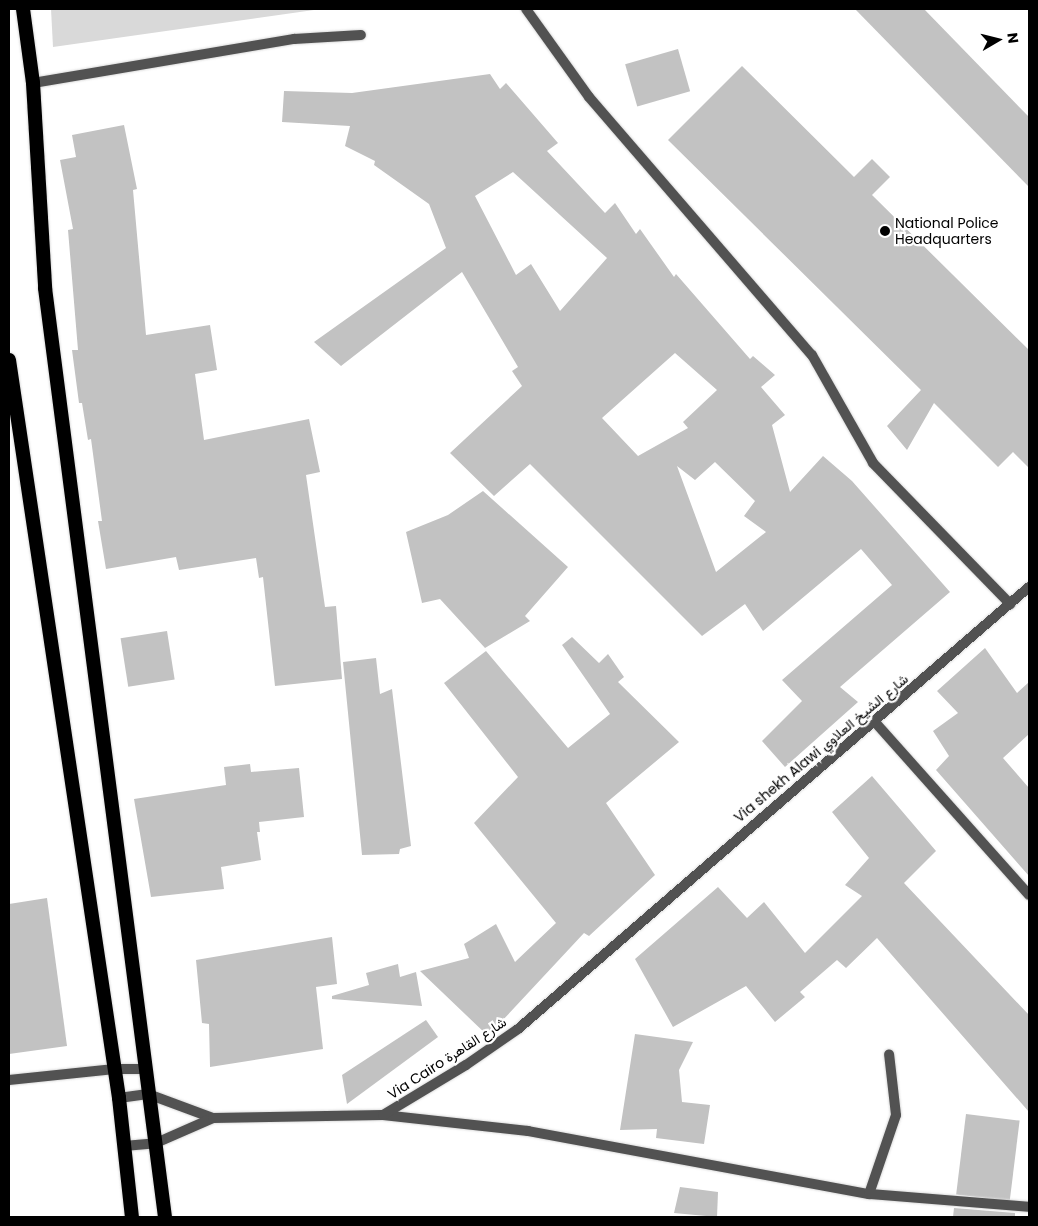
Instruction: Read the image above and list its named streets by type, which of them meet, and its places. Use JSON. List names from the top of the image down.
{
  "streets": {
    "street": ["Via shekh Alawi شارع الشيخ العلاوي", "Via Cairo شارع القاهرة"]
  },
  "crossings": [
    ["Via shekh Alawi شارع الشيخ العلاوي", "Via Cairo شارع القاهرة"]
  ],
  "places": ["National Police Headquarters"],
  "north": "right"
}
